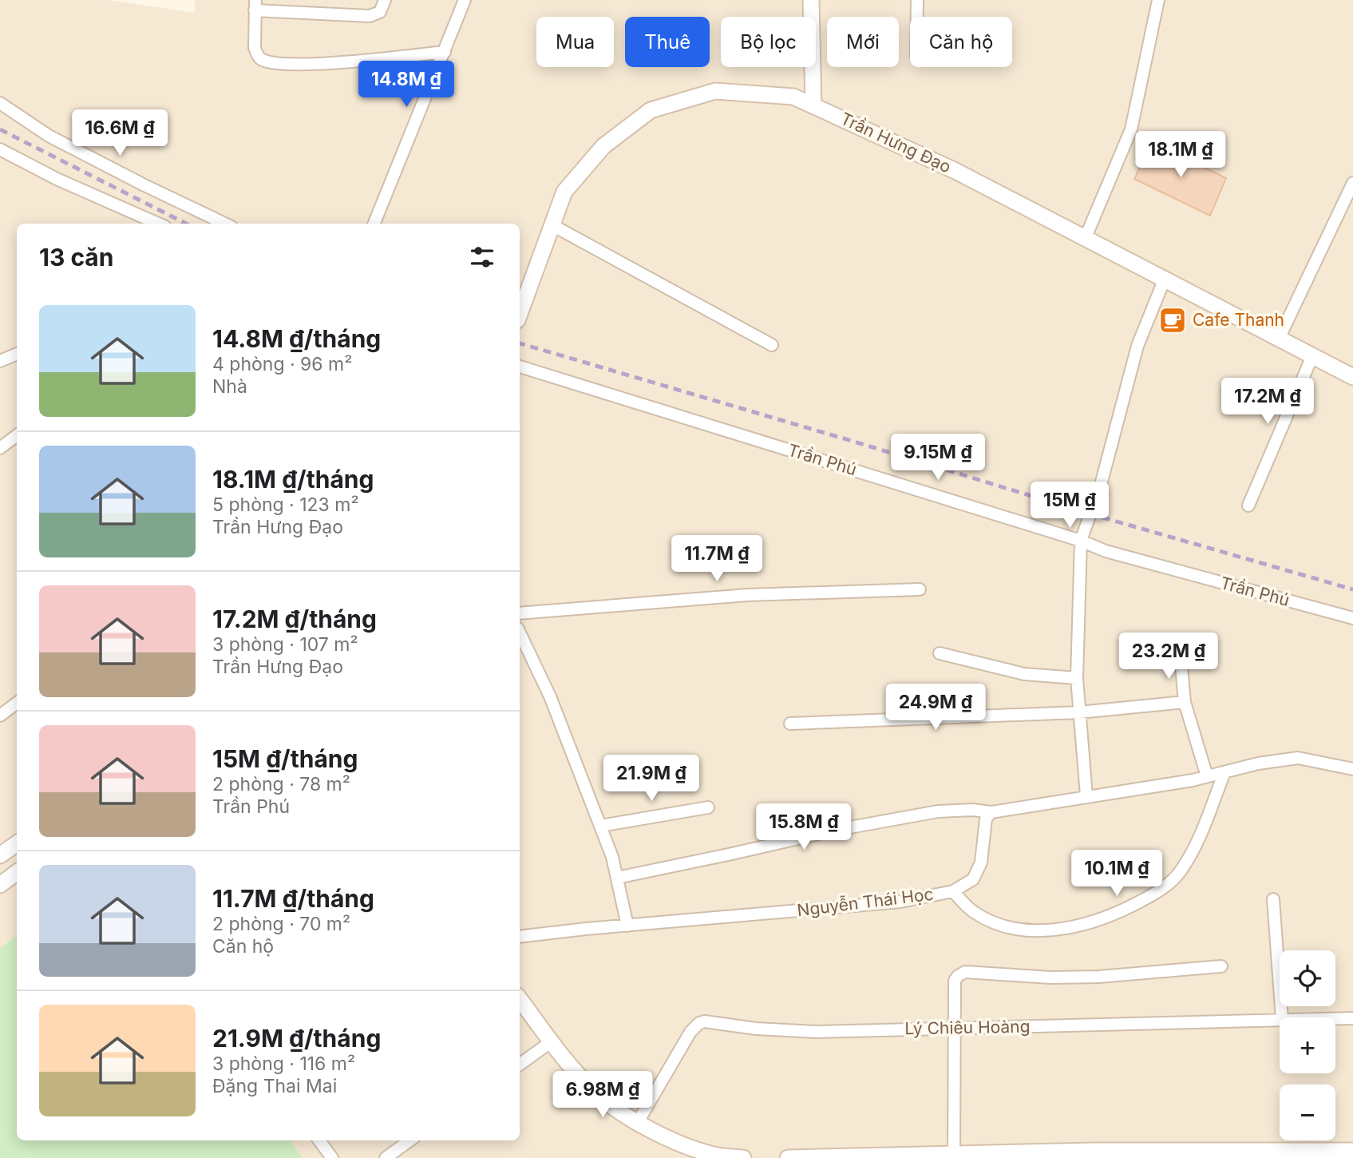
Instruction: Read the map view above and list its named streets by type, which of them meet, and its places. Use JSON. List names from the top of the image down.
{
  "streets": {
    "street": [
      "Trần Hưng Đạo",
      "Trần Phú",
      "Nguyễn Thái Học",
      "Lý Chiêu Hoàng"
    ]
  },
  "places": {
    "cafe": ["Cafe Thanh"]
  },
  "page": {
    "chip": [
      "Mua",
      "Thuê",
      "Bộ lọc",
      "Mới",
      "Căn hộ"
    ],
    "price": [
      "14.8M ₫",
      "16.6M ₫",
      "18.1M ₫",
      "17.2M ₫",
      "9.15M ₫",
      "15M ₫",
      "11.7M ₫",
      "23.2M ₫",
      "24.9M ₫",
      "21.9M ₫",
      "15.8M ₫",
      "10.1M ₫",
      "6.98M ₫"
    ],
    "heading": "13 căn",
    "list": [
      {
        "name": "14.8M ₫/tháng",
        "note": "4 phòng · 96 m² · Nhà"
      },
      {
        "name": "18.1M ₫/tháng",
        "note": "5 phòng · 123 m² · Trần Hưng Đạo"
      },
      {
        "name": "17.2M ₫/tháng",
        "note": "3 phòng · 107 m² · Trần Hưng Đạo"
      },
      {
        "name": "15M ₫/tháng",
        "note": "2 phòng · 78 m² · Trần Phú"
      },
      {
        "name": "11.7M ₫/tháng",
        "note": "2 phòng · 70 m² · Căn hộ"
      },
      {
        "name": "21.9M ₫/tháng",
        "note": "3 phòng · 116 m² · Đặng Thai Mai"
      }
    ],
    "map_buttons": ["+", "−"]
  }
}
